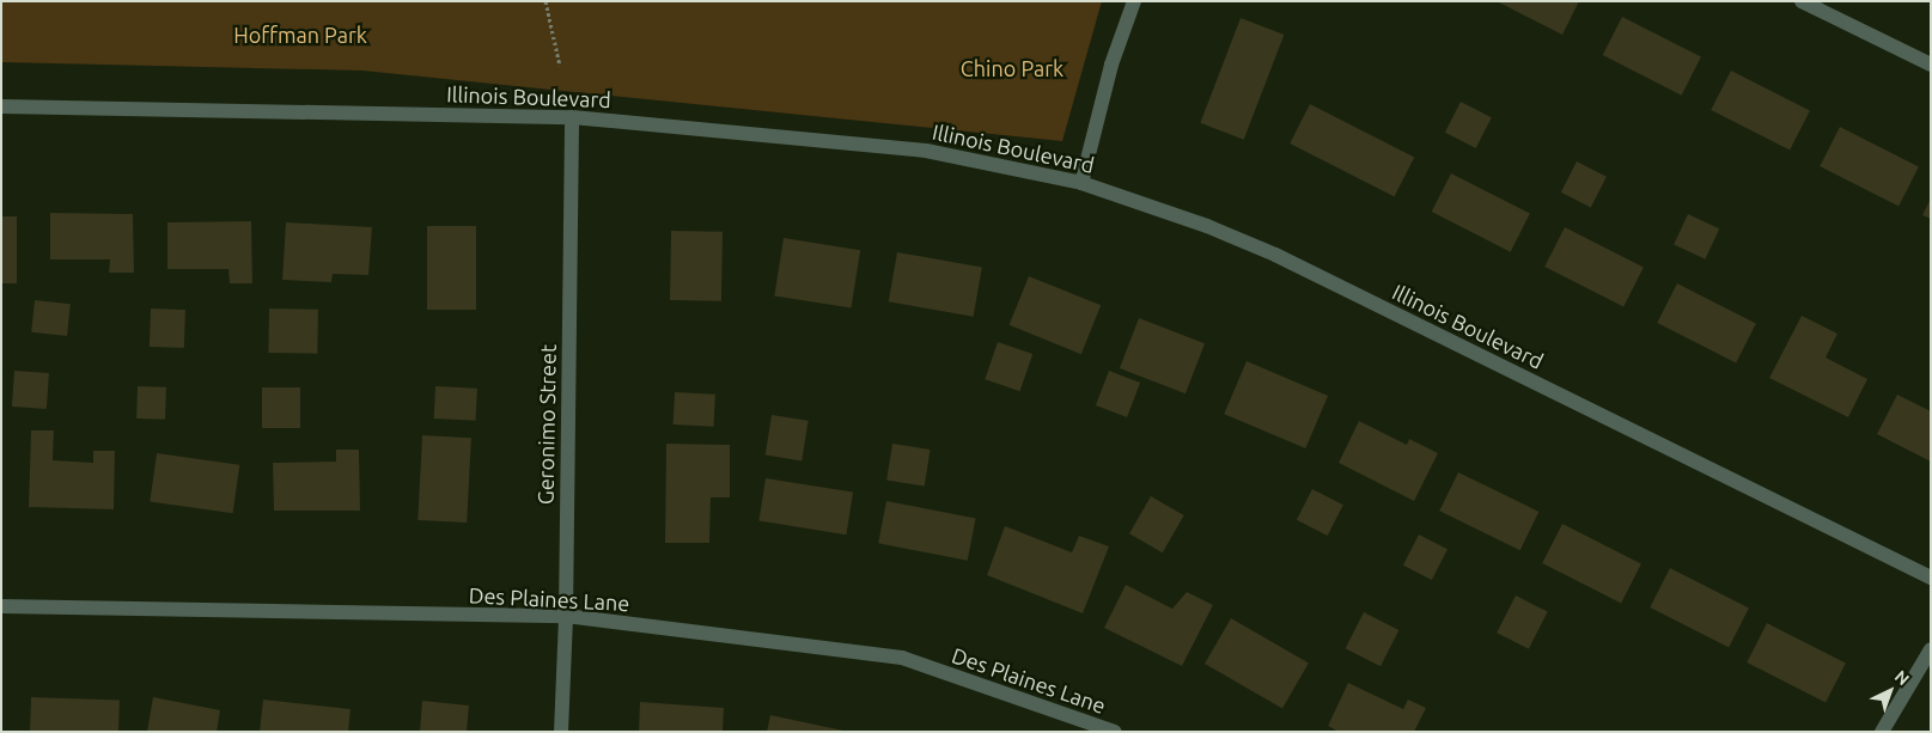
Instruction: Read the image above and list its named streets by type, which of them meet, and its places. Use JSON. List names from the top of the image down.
{
  "streets": {
    "street": ["Illinois Boulevard", "Geronimo Street", "Des Plaines Lane"]
  },
  "crossings": [
    ["Illinois Boulevard", "Geronimo Street"],
    ["Geronimo Street", "Des Plaines Lane"]
  ],
  "parks": ["Hoffman Park", "Chino Park"],
  "north": "top right"
}
